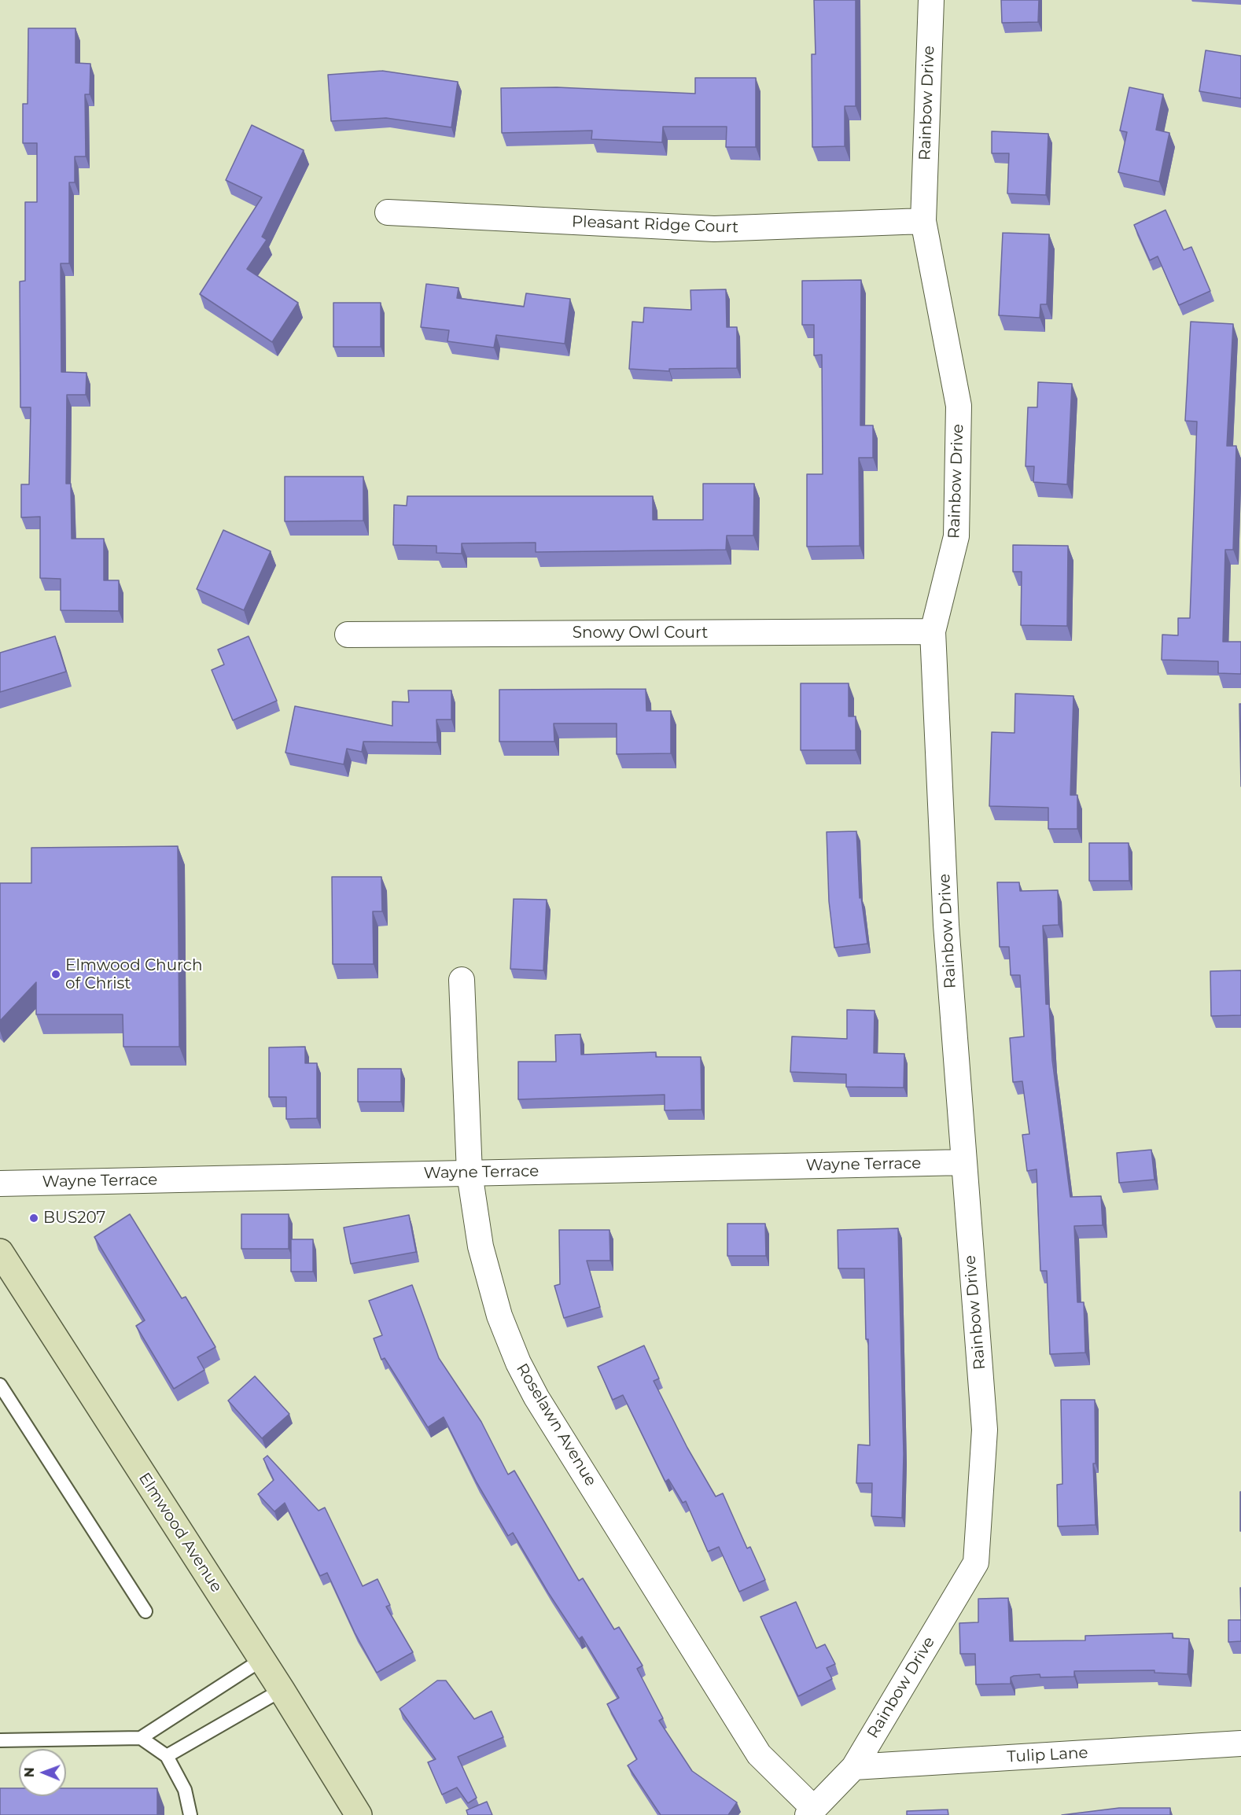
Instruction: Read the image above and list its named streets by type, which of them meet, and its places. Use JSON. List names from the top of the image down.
{
  "streets": {
    "main road": ["Elmwood Avenue"],
    "street": [
      "Rainbow Drive",
      "Pleasant Ridge Court",
      "Snowy Owl Court",
      "Wayne Terrace",
      "Roselawn Avenue",
      "Tulip Lane"
    ]
  },
  "crossings": [
    ["Rainbow Drive", "Pleasant Ridge Court"],
    ["Rainbow Drive", "Snowy Owl Court"],
    ["Rainbow Drive", "Wayne Terrace"],
    ["Rainbow Drive", "Roselawn Avenue"],
    ["Rainbow Drive", "Tulip Lane"],
    ["Wayne Terrace", "Roselawn Avenue"]
  ],
  "places": ["Elmwood Church of Christ", "BUS207"],
  "north": "left"
}
